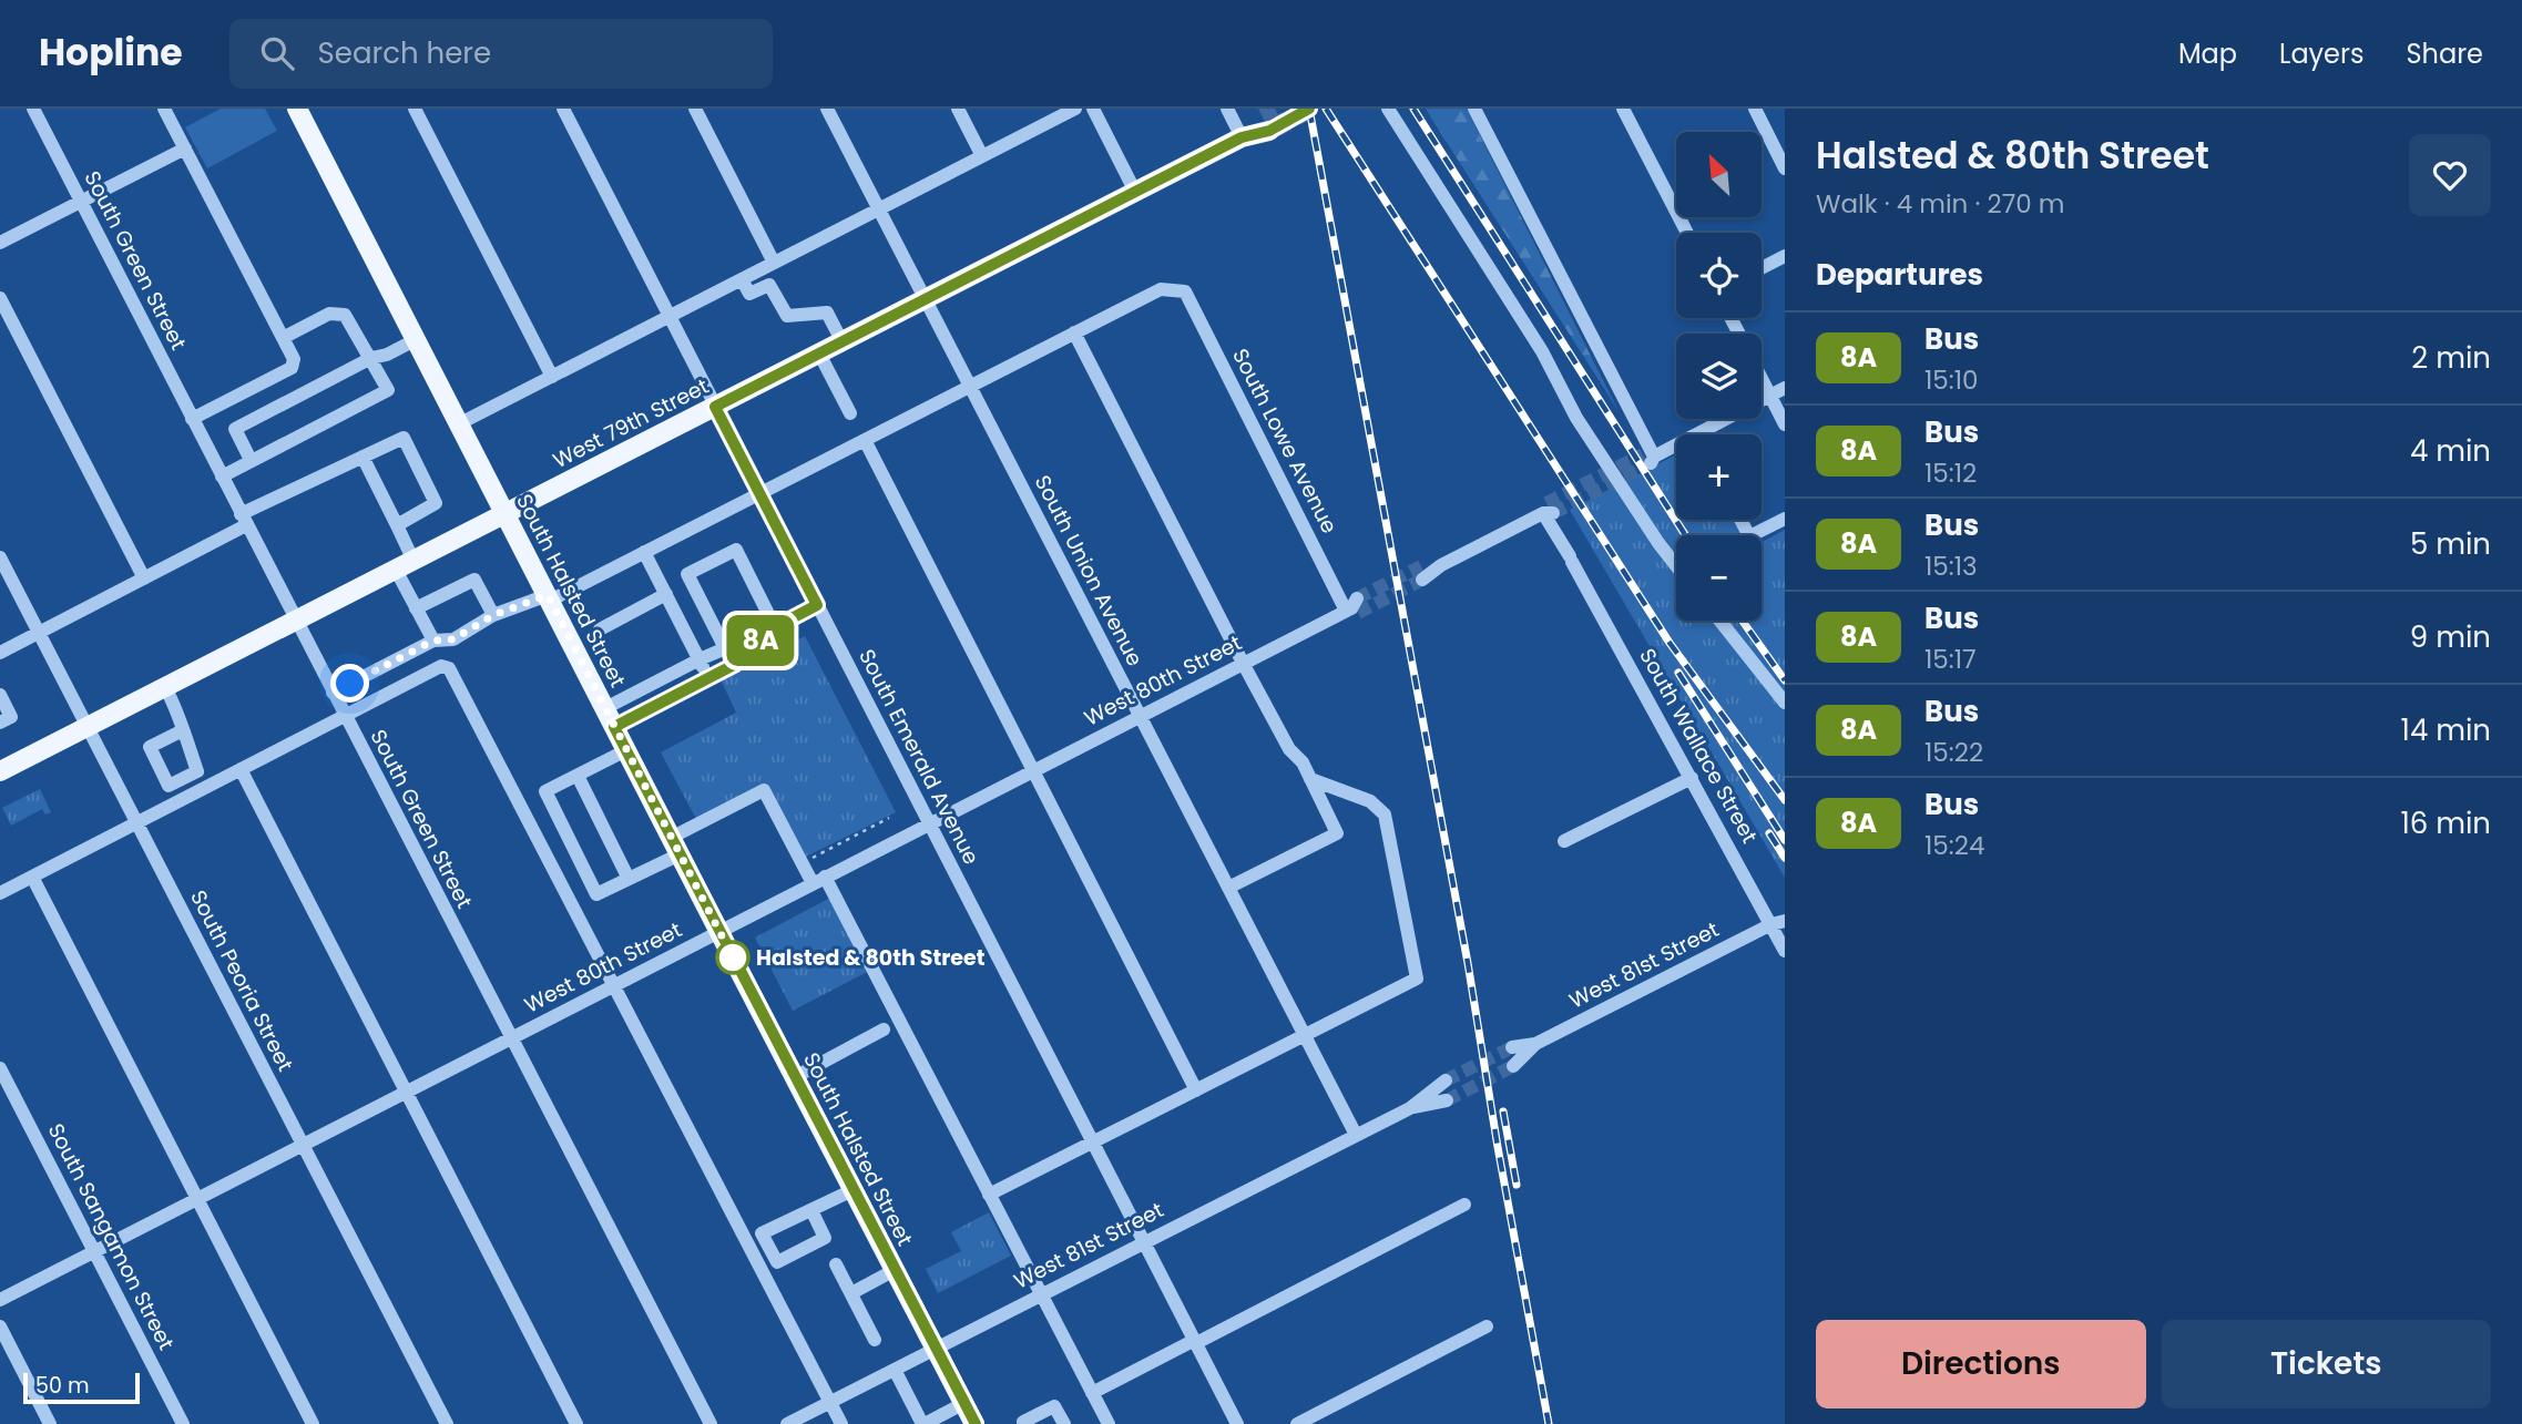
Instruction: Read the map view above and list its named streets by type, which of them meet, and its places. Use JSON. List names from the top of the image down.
{
  "streets": {
    "main road": ["West 79th Street", "South Halsted Street"],
    "street": [
      "South Green Street",
      "South Lowe Avenue",
      "South Union Avenue",
      "West 80th Street",
      "South Wallace Street",
      "South Emerald Avenue",
      "West 81st Street",
      "South Peoria Street",
      "South Sangamon Street"
    ]
  },
  "crossings": [
    ["South Green Street", "West 79th Street"],
    ["South Green Street", "West 80th Street"],
    ["West 79th Street", "South Union Avenue"],
    ["West 79th Street", "South Halsted Street"],
    ["West 79th Street", "South Emerald Avenue"],
    ["West 79th Street", "South Peoria Street"],
    ["South Lowe Avenue", "West 80th Street"],
    ["South Union Avenue", "West 80th Street"],
    ["South Union Avenue", "West 81st Street"],
    ["South Halsted Street", "West 80th Street"],
    ["South Halsted Street", "West 81st Street"],
    ["West 80th Street", "South Emerald Avenue"],
    ["West 80th Street", "South Peoria Street"],
    ["West 80th Street", "South Sangamon Street"],
    ["South Wallace Street", "West 81st Street"],
    ["South Emerald Avenue", "West 81st Street"]
  ],
  "places": ["Halsted & 80th Street"],
  "lines": ["bus line 8A"],
  "scale_bar": "50 m",
  "north": "top left",
  "page": {
    "header": "Hopline",
    "search": "Search here",
    "nav": ["Map", "Layers", "Share"],
    "on_map": "8A",
    "heading": [
      ["Halsted & 80th Street", "Walk · 4 min · 270 m"],
      "Departures"
    ],
    "map_buttons": ["+", "−"],
    "list": [
      {
        "mark": "8A",
        "name": "Bus",
        "note": "15:10",
        "value": "2 min"
      },
      {
        "mark": "8A",
        "name": "Bus",
        "note": "15:12",
        "value": "4 min"
      },
      {
        "mark": "8A",
        "name": "Bus",
        "note": "15:13",
        "value": "5 min"
      },
      {
        "mark": "8A",
        "name": "Bus",
        "note": "15:17",
        "value": "9 min"
      },
      {
        "mark": "8A",
        "name": "Bus",
        "note": "15:22",
        "value": "14 min"
      },
      {
        "mark": "8A",
        "name": "Bus",
        "note": "15:24",
        "value": "16 min"
      }
    ],
    "buttons": ["Directions", "Tickets"],
    "scale": "50 m"
  }
}
